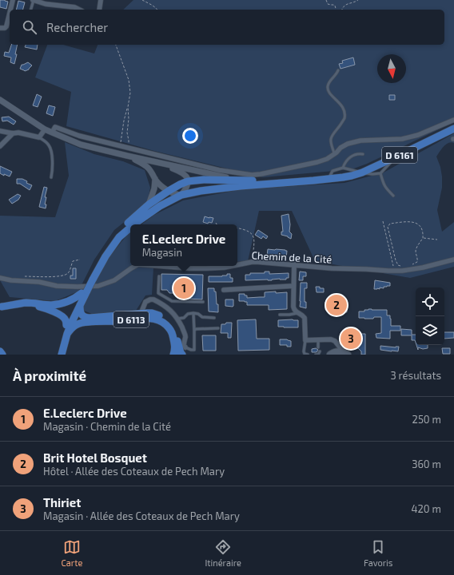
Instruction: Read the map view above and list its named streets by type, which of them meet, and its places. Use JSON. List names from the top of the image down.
{
  "streets": {
    "main road": ["D 6161", "D 6113"],
    "street": ["Chemin de la Cité"]
  },
  "crossings": [
    ["D 6161", "D 6113"]
  ],
  "north": "bottom",
  "page": {
    "search": "Rechercher",
    "popup": ["E.Leclerc Drive", "Magasin"],
    "pins": ["1", "2", "3"],
    "heading": ["À proximité", "3 résultats"],
    "list": [
      {
        "mark": "1",
        "name": "E.Leclerc Drive",
        "note": "Magasin · Chemin de la Cité",
        "value": "250 m"
      },
      {
        "mark": "2",
        "name": "Brit Hotel Bosquet",
        "note": "Hôtel · Allée des Coteaux de Pech Mary",
        "value": "360 m"
      },
      {
        "mark": "3",
        "name": "Thiriet",
        "note": "Magasin · Allée des Coteaux de Pech Mary",
        "value": "420 m"
      }
    ],
    "nav": ["Carte", "Itinéraire", "Favoris"]
  }
}
